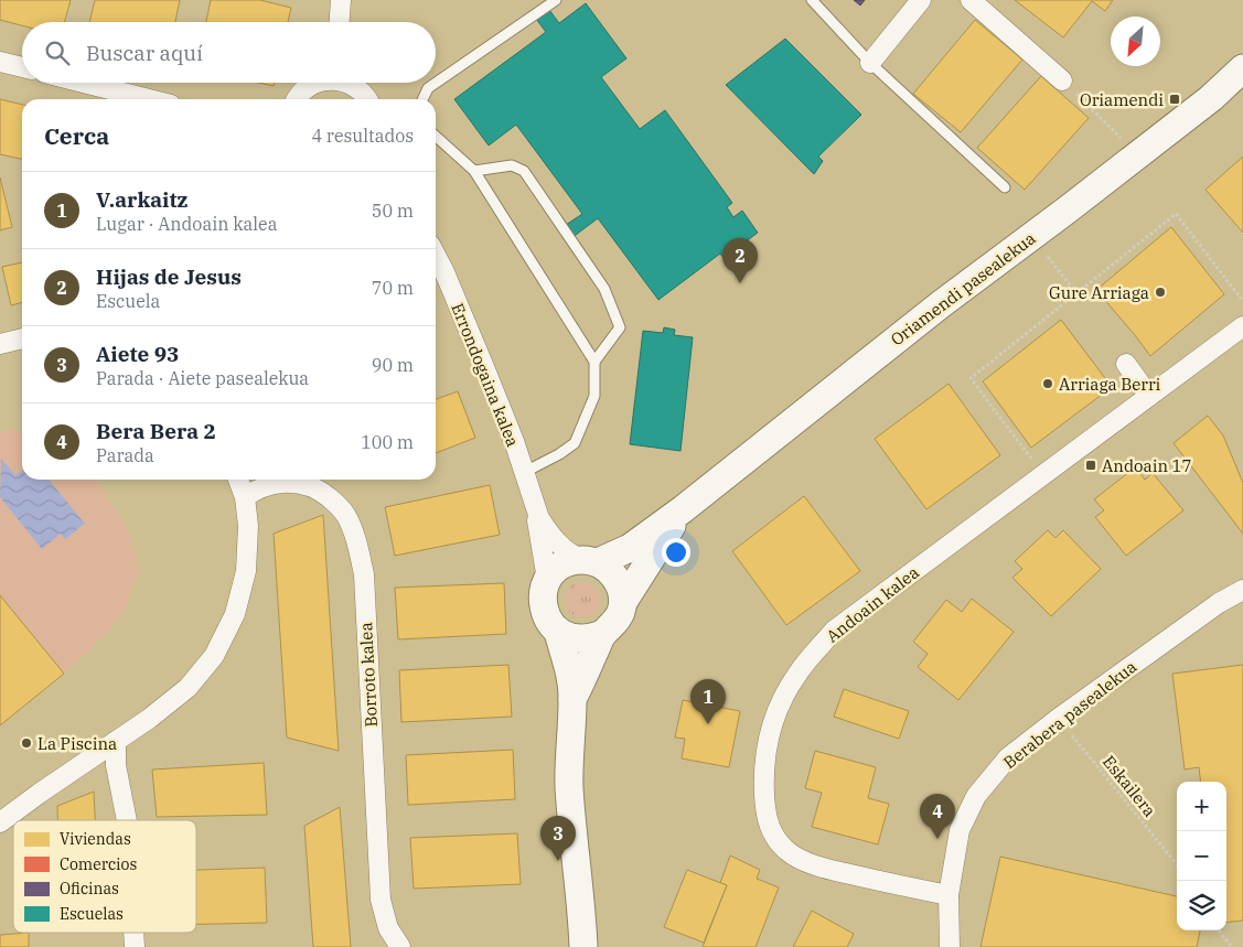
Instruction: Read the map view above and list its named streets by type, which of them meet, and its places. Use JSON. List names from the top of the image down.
{
  "streets": {
    "street": [
      "Oriamendi pasealekua",
      "Errondogaina kalea",
      "Andoain kalea",
      "Borroto kalea",
      "Berabera pasealekua"
    ],
    "path": ["Eskailera"]
  },
  "crossings": [
    ["Oriamendi pasealekua", "Errondogaina kalea"],
    ["Andoain kalea", "Berabera pasealekua"],
    ["Berabera pasealekua", "Eskailera"]
  ],
  "places": {
    "transit": ["Oriamendi", "Andoain 17"],
    "other": ["Gure Arriaga", "Arriaga Berri", "La Piscina"]
  },
  "legend": [
    "Viviendas",
    "Comercios",
    "Oficinas",
    "Escuelas"
  ],
  "north": "bottom left",
  "page": {
    "search": "Buscar aquí",
    "heading": ["Cerca", "4 resultados"],
    "list": [
      {
        "mark": "1",
        "name": "V.arkaitz",
        "note": "Lugar · Andoain kalea",
        "value": "50 m"
      },
      {
        "mark": "2",
        "name": "Hijas de Jesus",
        "note": "Escuela",
        "value": "70 m"
      },
      {
        "mark": "3",
        "name": "Aiete 93",
        "note": "Parada · Aiete pasealekua",
        "value": "90 m"
      },
      {
        "mark": "4",
        "name": "Bera Bera 2",
        "note": "Parada",
        "value": "100 m"
      }
    ],
    "pins": [
      "2",
      "1",
      "4",
      "3"
    ],
    "map_buttons": ["+", "−"]
  }
}
